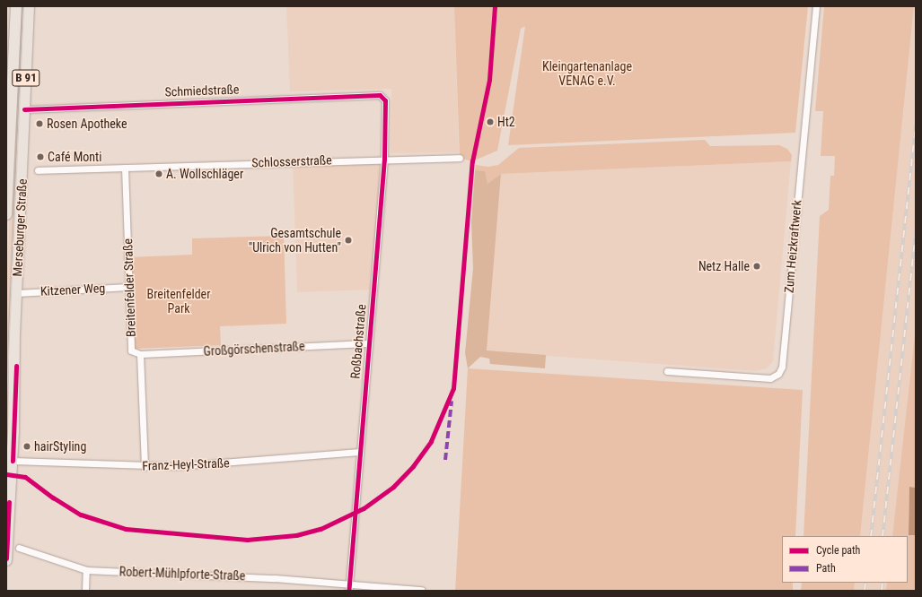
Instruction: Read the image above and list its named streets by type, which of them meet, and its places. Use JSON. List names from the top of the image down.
{
  "streets": {
    "main road": ["B 91", "Merseburger Straße"],
    "street": [
      "Schmiedstraße",
      "Schlosserstraße",
      "Zum Heizkraftwerk",
      "Breitenfelder Straße",
      "Kitzener Weg",
      "Roßbachstraße",
      "Großgörschenstraße",
      "Franz-Heyl-Straße",
      "Robert-Mühlpforte-Straße"
    ]
  },
  "crossings": [
    ["Schmiedstraße", "Merseburger Straße"],
    ["Schmiedstraße", "Roßbachstraße"],
    ["Schlosserstraße", "Breitenfelder Straße"],
    ["Schlosserstraße", "Roßbachstraße"],
    ["Merseburger Straße", "Kitzener Weg"],
    ["Merseburger Straße", "Franz-Heyl-Straße"],
    ["Breitenfelder Straße", "Kitzener Weg"],
    ["Breitenfelder Straße", "Großgörschenstraße"],
    ["Breitenfelder Straße", "Franz-Heyl-Straße"],
    ["Roßbachstraße", "Großgörschenstraße"],
    ["Roßbachstraße", "Franz-Heyl-Straße"],
    ["Roßbachstraße", "Robert-Mühlpforte-Straße"]
  ],
  "parks": ["Kleingartenanlage VENAG e.V.", "Breitenfelder Park"],
  "places": [
    "Ht2",
    "Rosen Apotheke",
    "Café Monti",
    "A. Wollschläger",
    "Gesamtschule \"Ulrich von Hutten\"",
    "Netz Halle",
    "hairStyling"
  ],
  "legend": ["Cycle path", "Path"]
}
